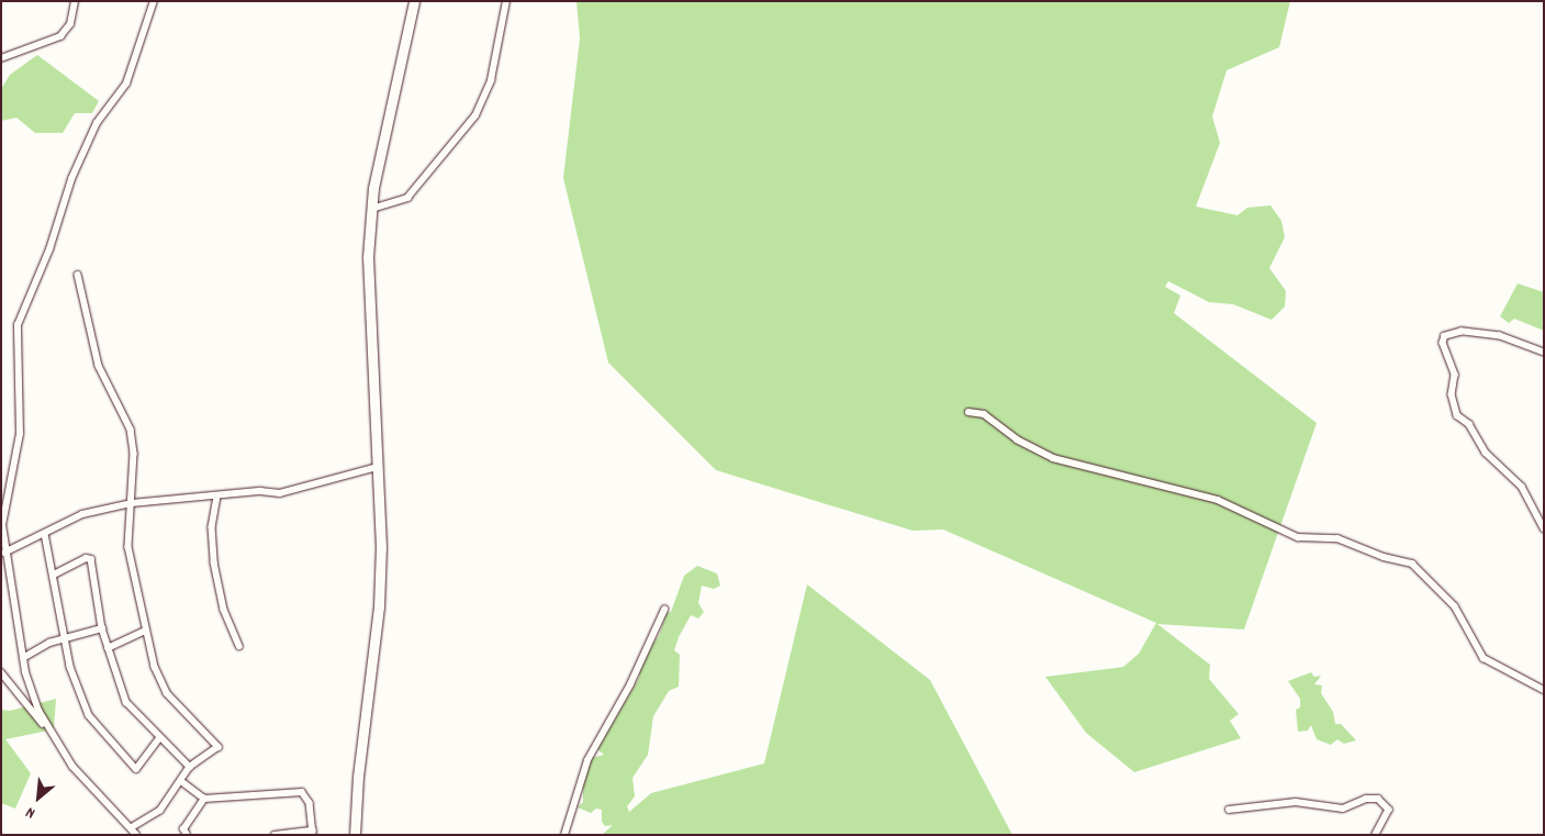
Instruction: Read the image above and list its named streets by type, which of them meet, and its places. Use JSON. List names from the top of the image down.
{
  "north": "bottom left"
}
